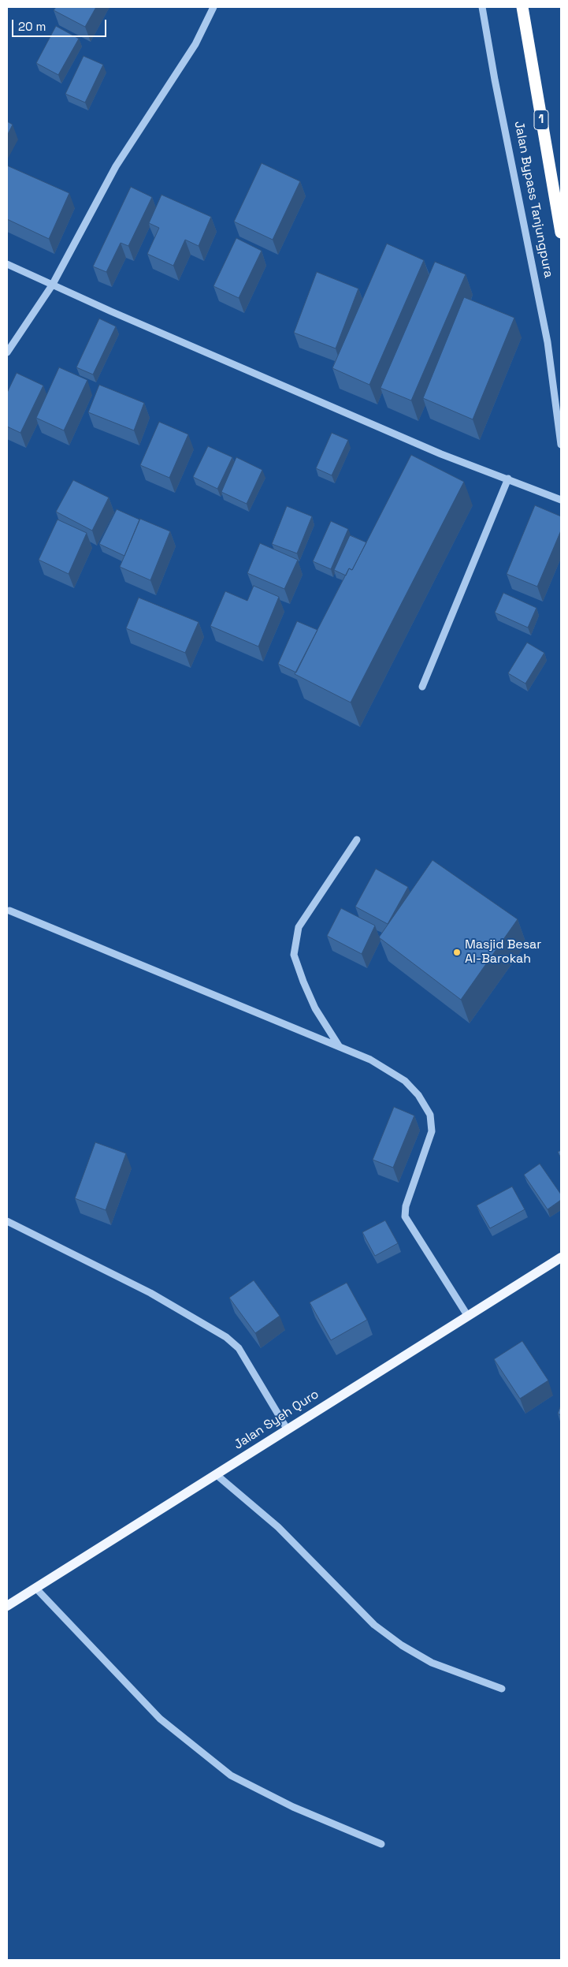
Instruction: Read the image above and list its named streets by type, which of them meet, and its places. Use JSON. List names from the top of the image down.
{
  "streets": {
    "highway": ["1", "Jalan Bypass Tanjungpura"],
    "main road": ["Jalan Syeh Quro"]
  },
  "places": ["Masjid Besar Al-Barokah"],
  "scale_bar": "20 m"
}
